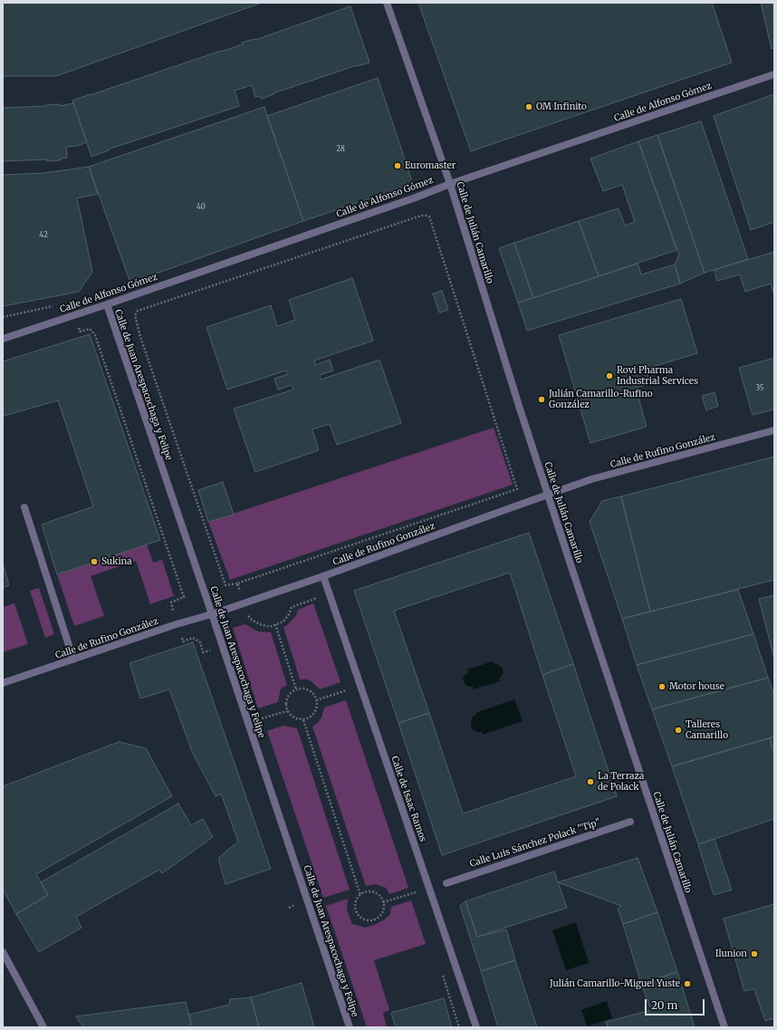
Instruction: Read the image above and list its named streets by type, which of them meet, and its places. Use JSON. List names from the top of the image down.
{
  "streets": {
    "street": [
      "Calle de Alfonso Gómez",
      "Calle de Julián Camarillo",
      "Calle de Juan Arespacochaga y Felipe",
      "Calle de Rufino González",
      "Calle de Isaac Ramos",
      "Calle Luis Sánchez Polack \"Tip\""
    ]
  },
  "crossings": [
    ["Calle de Alfonso Gómez", "Calle de Julián Camarillo"],
    ["Calle de Alfonso Gómez", "Calle de Juan Arespacochaga y Felipe"],
    ["Calle de Julián Camarillo", "Calle de Rufino González"],
    ["Calle de Juan Arespacochaga y Felipe", "Calle de Rufino González"],
    ["Calle de Rufino González", "Calle de Isaac Ramos"]
  ],
  "places": [
    "OM Infinito",
    "Euromaster",
    "Rovi Pharma Industrial Services",
    "Julián Camarillo-Rufino González",
    "Sukina",
    "Motor house",
    "Talleres Camarillo",
    "La Terraza de Polack",
    "Ilunion",
    "Julián Camarillo-Miguel Yuste"
  ],
  "house_numbers": [
    "28",
    "40",
    "42",
    "35"
  ],
  "scale_bar": "20 m"
}
